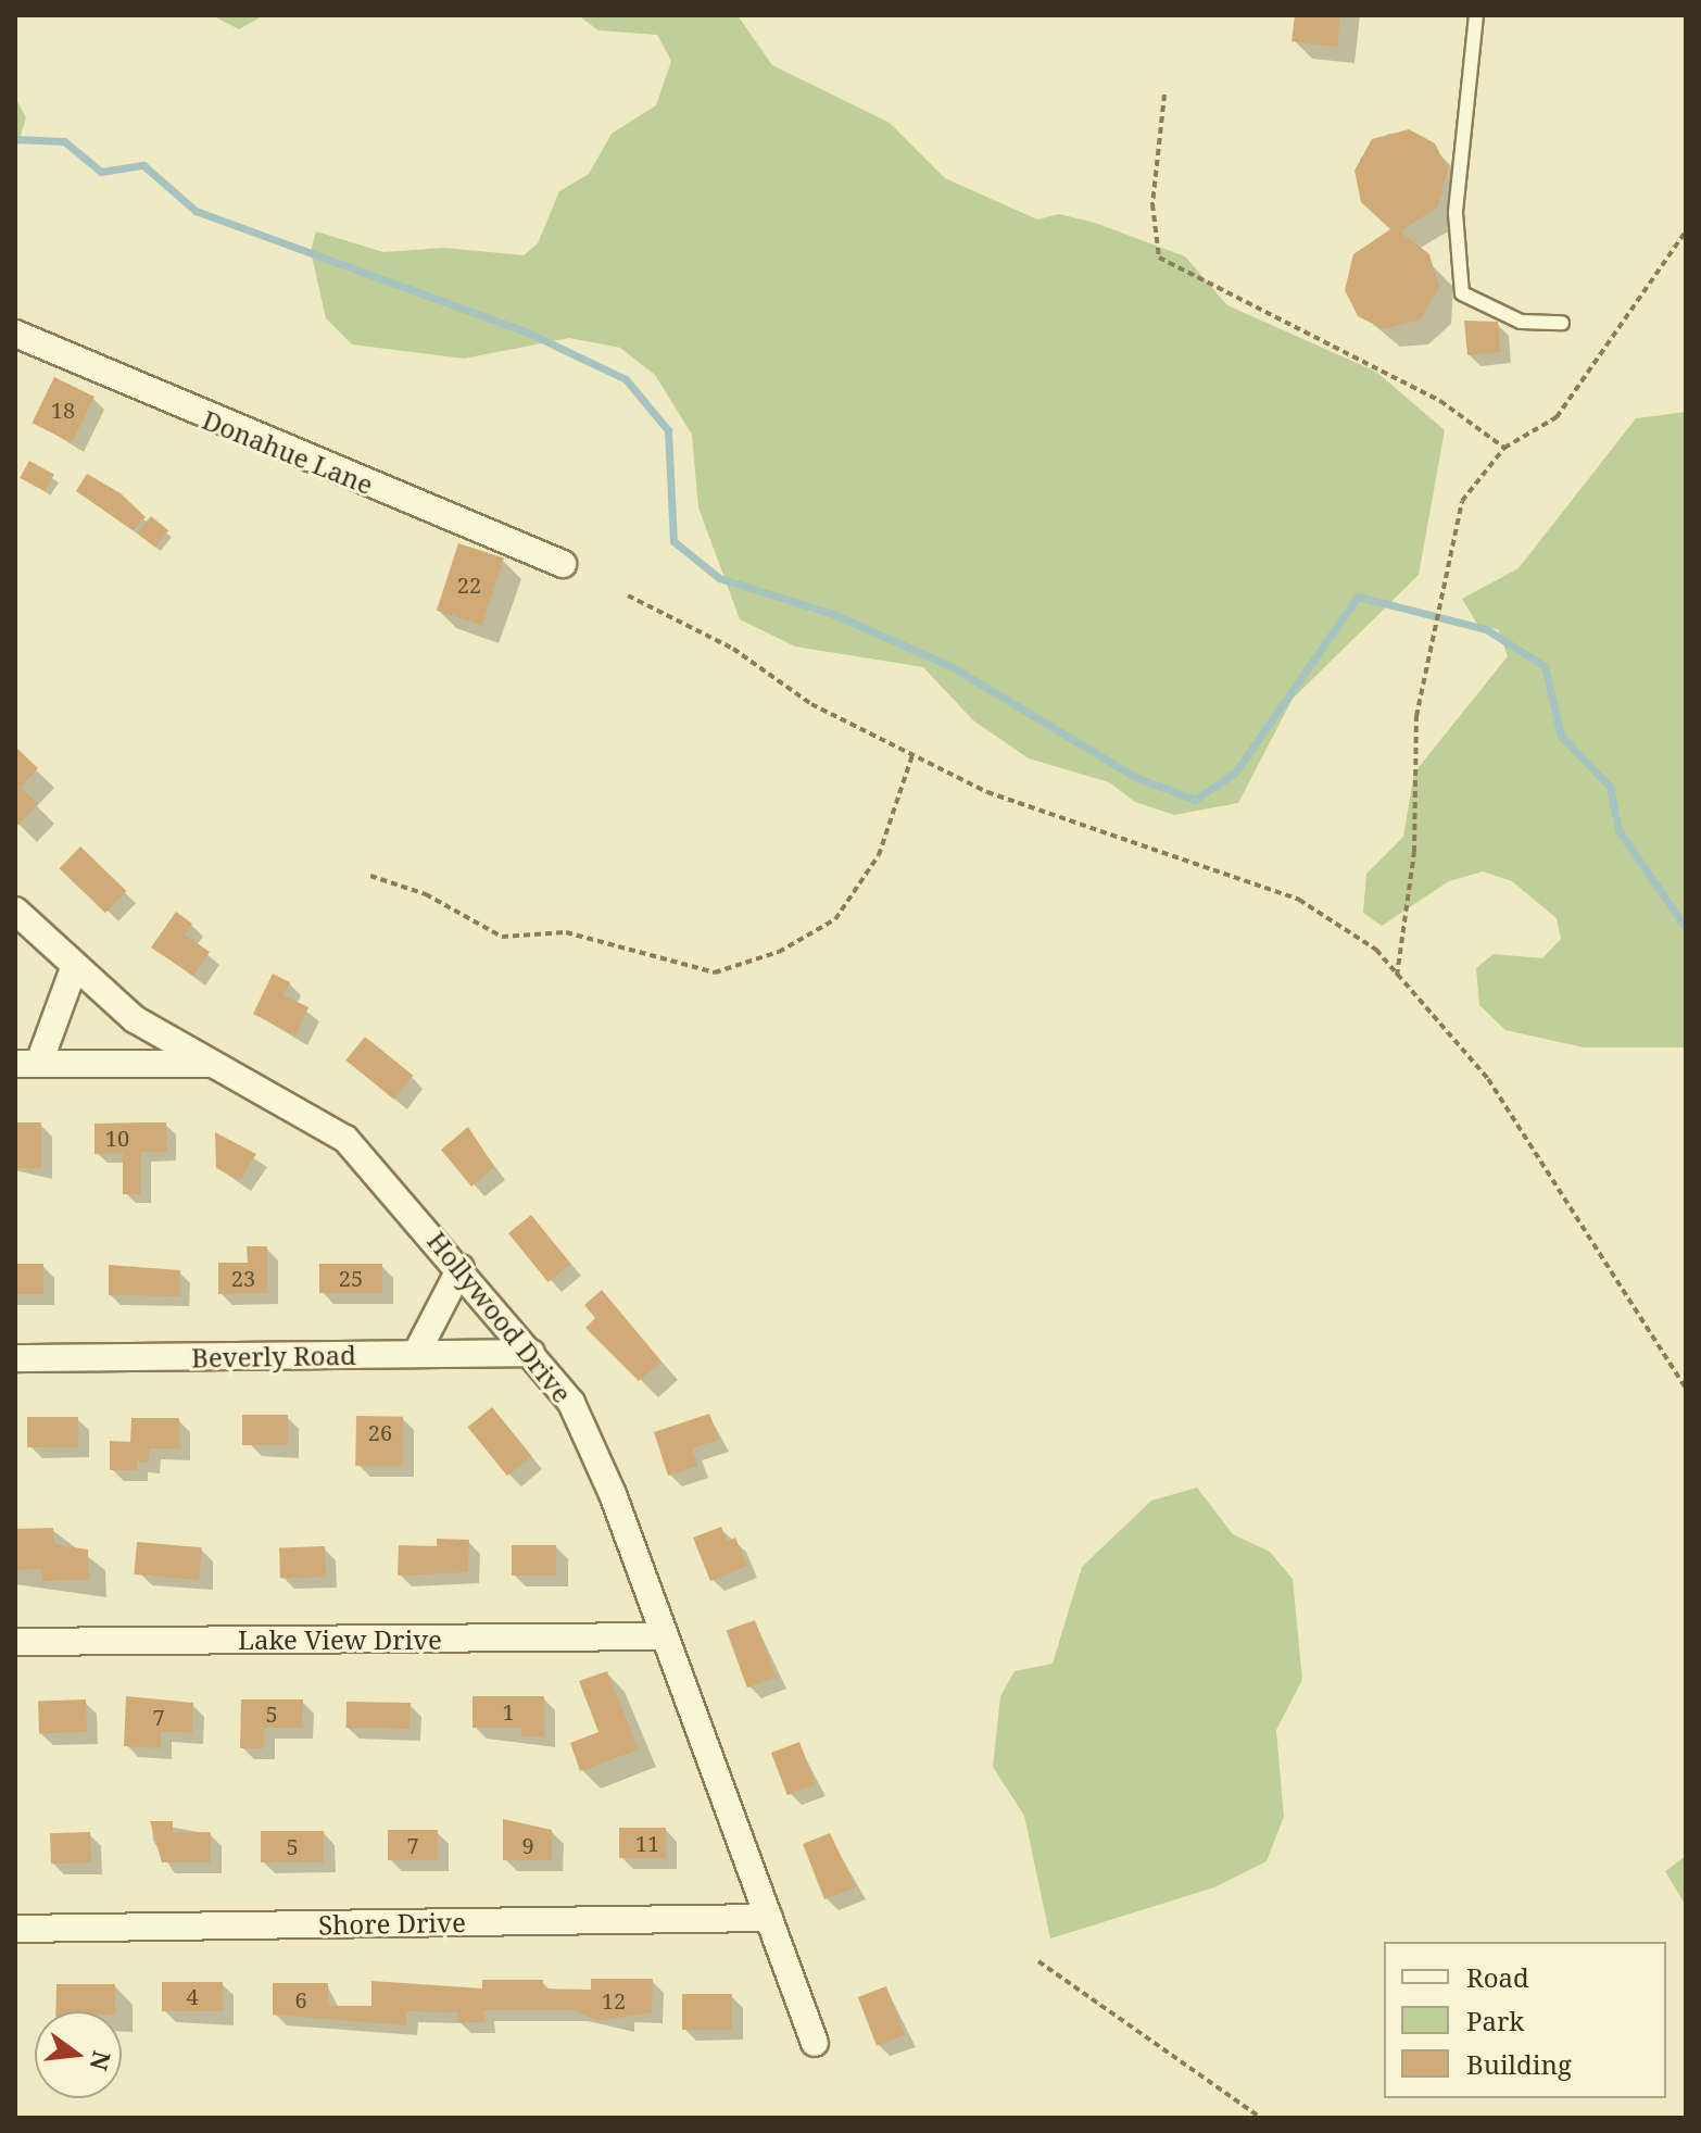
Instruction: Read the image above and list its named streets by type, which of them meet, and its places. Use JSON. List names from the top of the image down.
{
  "streets": {
    "street": [
      "Donahue Lane",
      "Hollywood Drive",
      "Beverly Road",
      "Lake View Drive",
      "Shore Drive"
    ]
  },
  "crossings": [
    ["Hollywood Drive", "Beverly Road"],
    ["Hollywood Drive", "Lake View Drive"],
    ["Hollywood Drive", "Shore Drive"]
  ],
  "house_numbers": [
    "18",
    "22",
    "10",
    "23",
    "25",
    "26",
    "1",
    "5",
    "7",
    "11",
    "7",
    "9",
    "5",
    "4",
    "6",
    "12"
  ],
  "legend": ["Road", "Park", "Building"],
  "north": "right"
}
